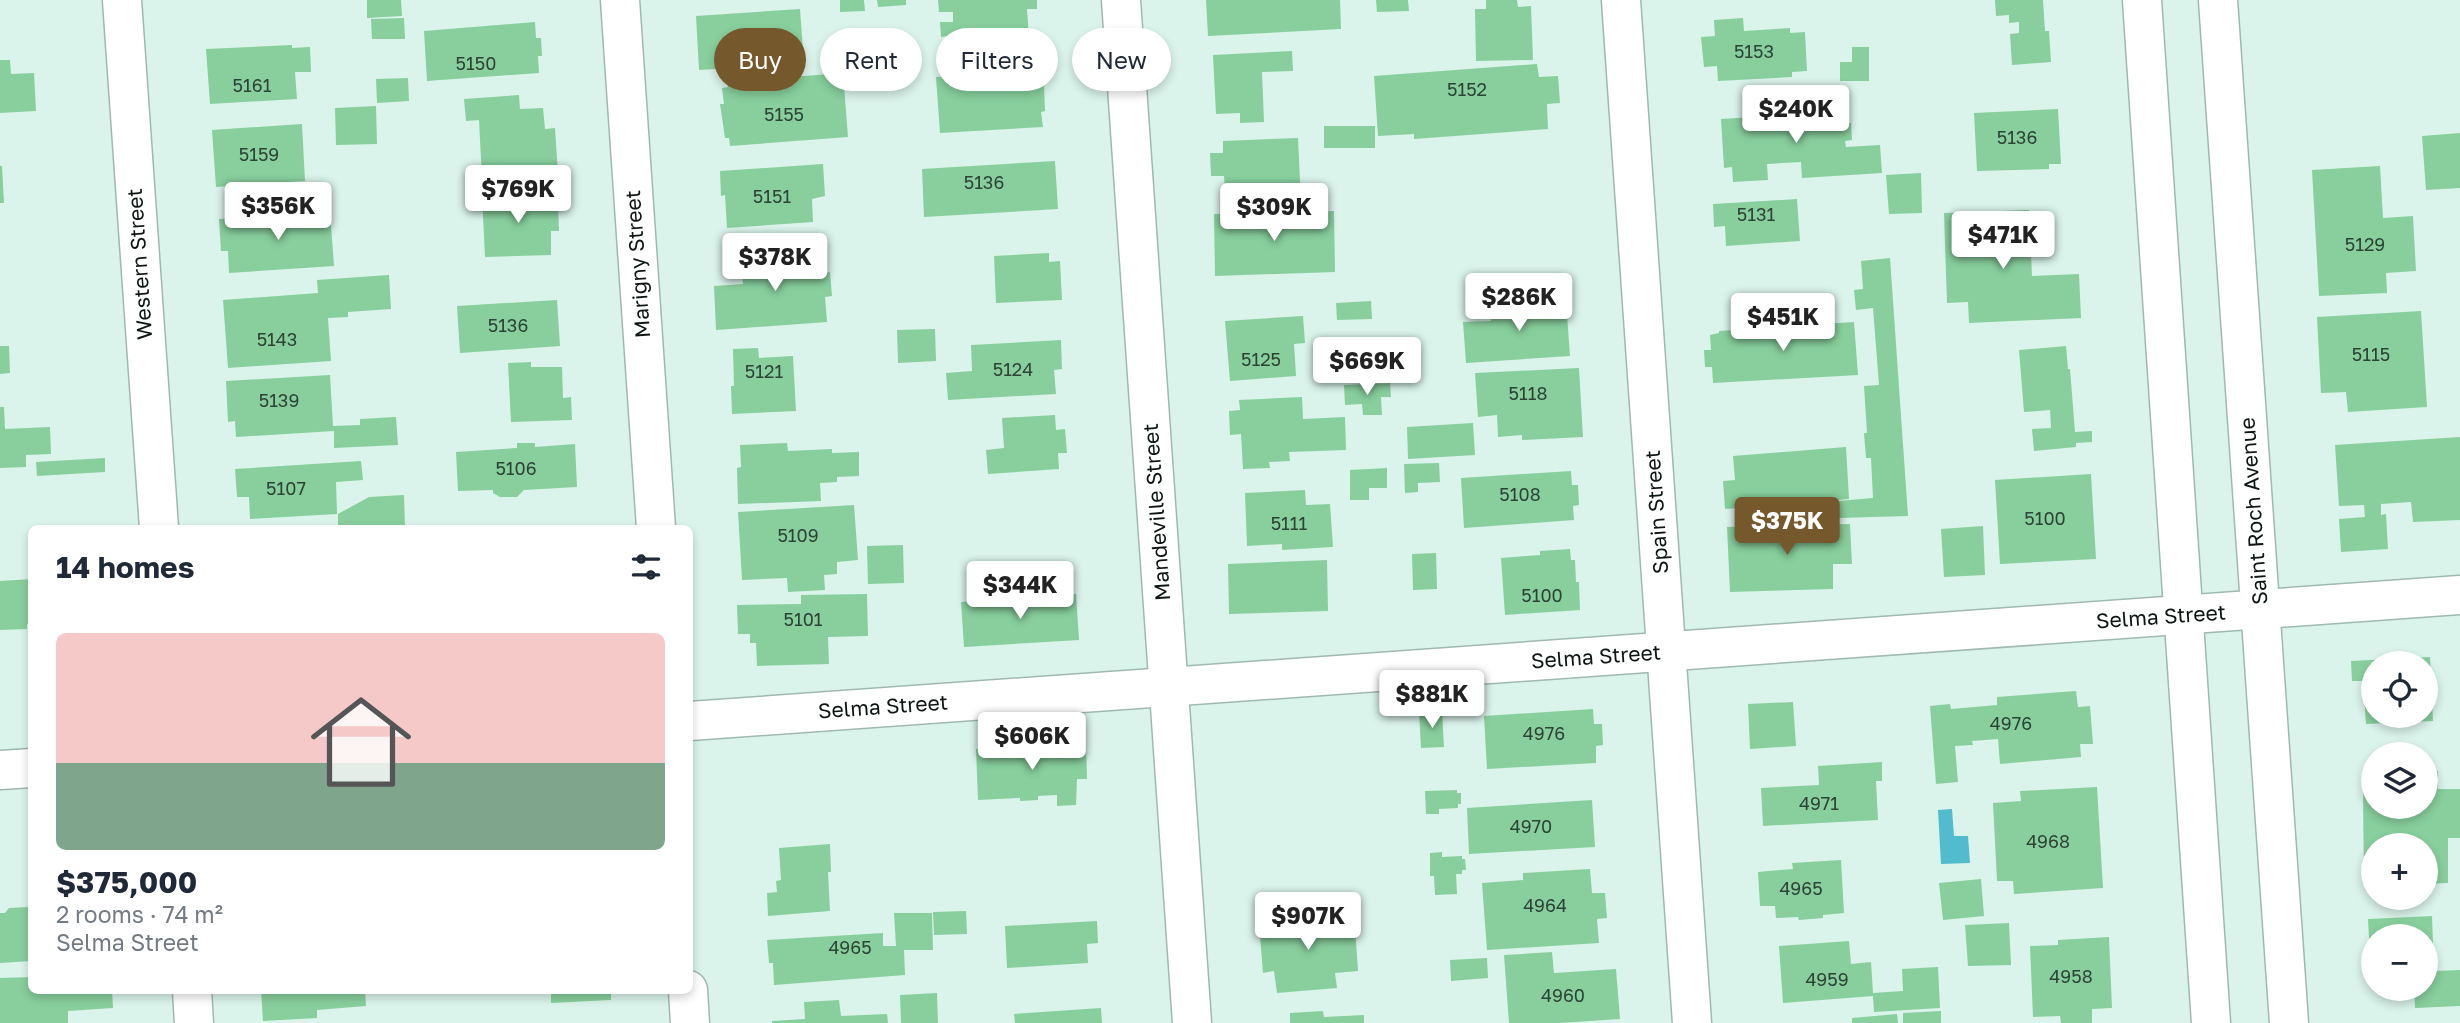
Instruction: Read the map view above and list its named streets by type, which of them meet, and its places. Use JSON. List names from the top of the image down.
{
  "streets": {
    "street": [
      "Western Street",
      "Marigny Street",
      "Saint Roch Avenue",
      "Mandeville Street",
      "Spain Street",
      "Selma Street"
    ]
  },
  "crossings": [
    ["Saint Roch Avenue", "Selma Street"],
    ["Mandeville Street", "Selma Street"],
    ["Spain Street", "Selma Street"]
  ],
  "house_numbers": [
    "5153",
    "5150",
    "5161",
    "5152",
    "5155",
    "5136",
    "5159",
    "5136",
    "5151",
    "5131",
    "5129",
    "5136",
    "5143",
    "5115",
    "5125",
    "5124",
    "5121",
    "5118",
    "5139",
    "5106",
    "5107",
    "5108",
    "5100",
    "5111",
    "5109",
    "5100",
    "5101",
    "4976",
    "4976",
    "4971",
    "4970",
    "4968",
    "4965",
    "4964",
    "4965",
    "4958",
    "4959",
    "4960"
  ],
  "page": {
    "chip": [
      "Buy",
      "Rent",
      "Filters",
      "New"
    ],
    "price": [
      "$240K",
      "$769K",
      "$356K",
      "$309K",
      "$471K",
      "$378K",
      "$286K",
      "$451K",
      "$669K",
      "$375K",
      "$344K",
      "$881K",
      "$606K",
      "$907K"
    ],
    "heading": "14 homes",
    "list": [
      {
        "name": "$375,000",
        "note": "2 rooms · 74 m² · Selma Street"
      }
    ],
    "map_buttons": ["+", "−"]
  }
}
